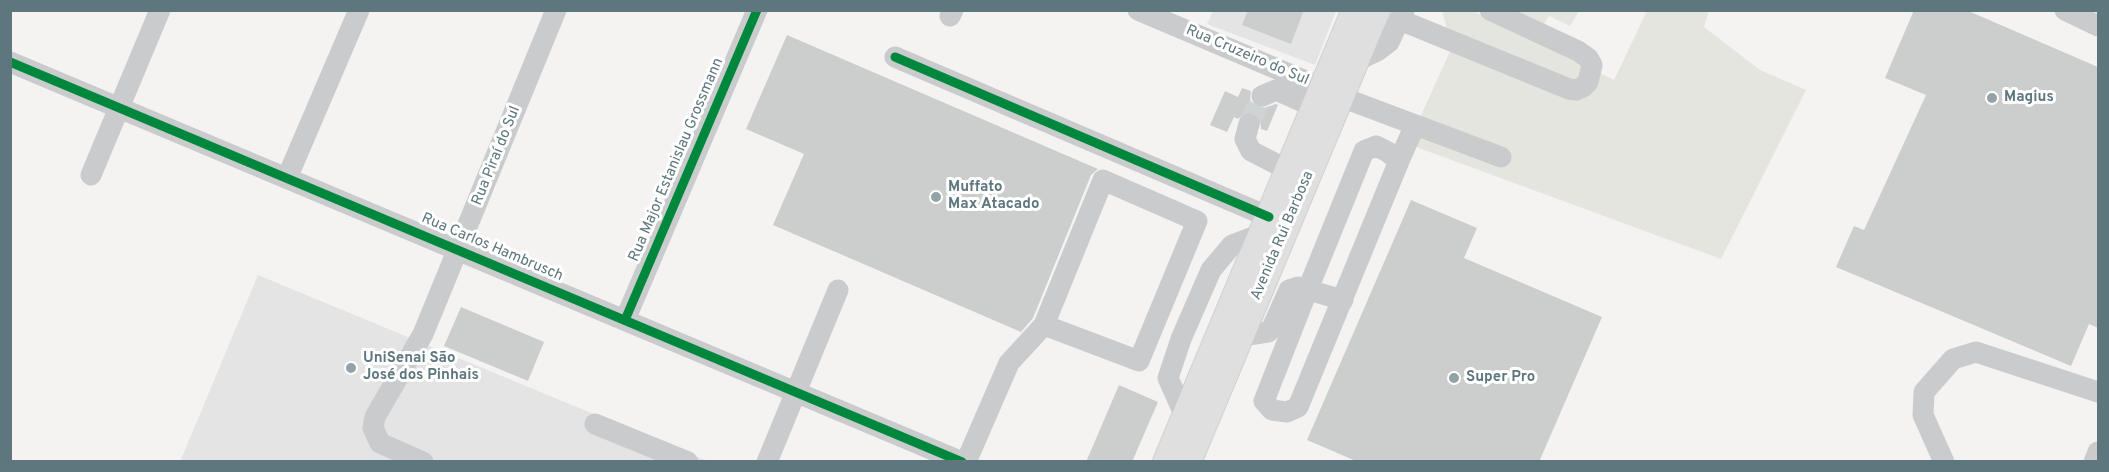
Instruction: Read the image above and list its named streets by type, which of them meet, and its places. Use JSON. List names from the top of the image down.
{
  "streets": {
    "main road": ["Avenida Rui Barbosa"],
    "street": [
      "Rua Cruzeiro do Sul",
      "Rua Piraí do Sul",
      "Rua Major Estanislau Grossmann",
      "Rua Carlos Hambrusch"
    ]
  },
  "crossings": [
    ["Rua Cruzeiro do Sul", "Avenida Rui Barbosa"],
    ["Rua Piraí do Sul", "Rua Carlos Hambrusch"],
    ["Rua Major Estanislau Grossmann", "Rua Carlos Hambrusch"]
  ],
  "places": [
    "Magius",
    "Muffato Max Atacado",
    "UniSenai São José dos Pinhais",
    "Super Pro"
  ]
}
